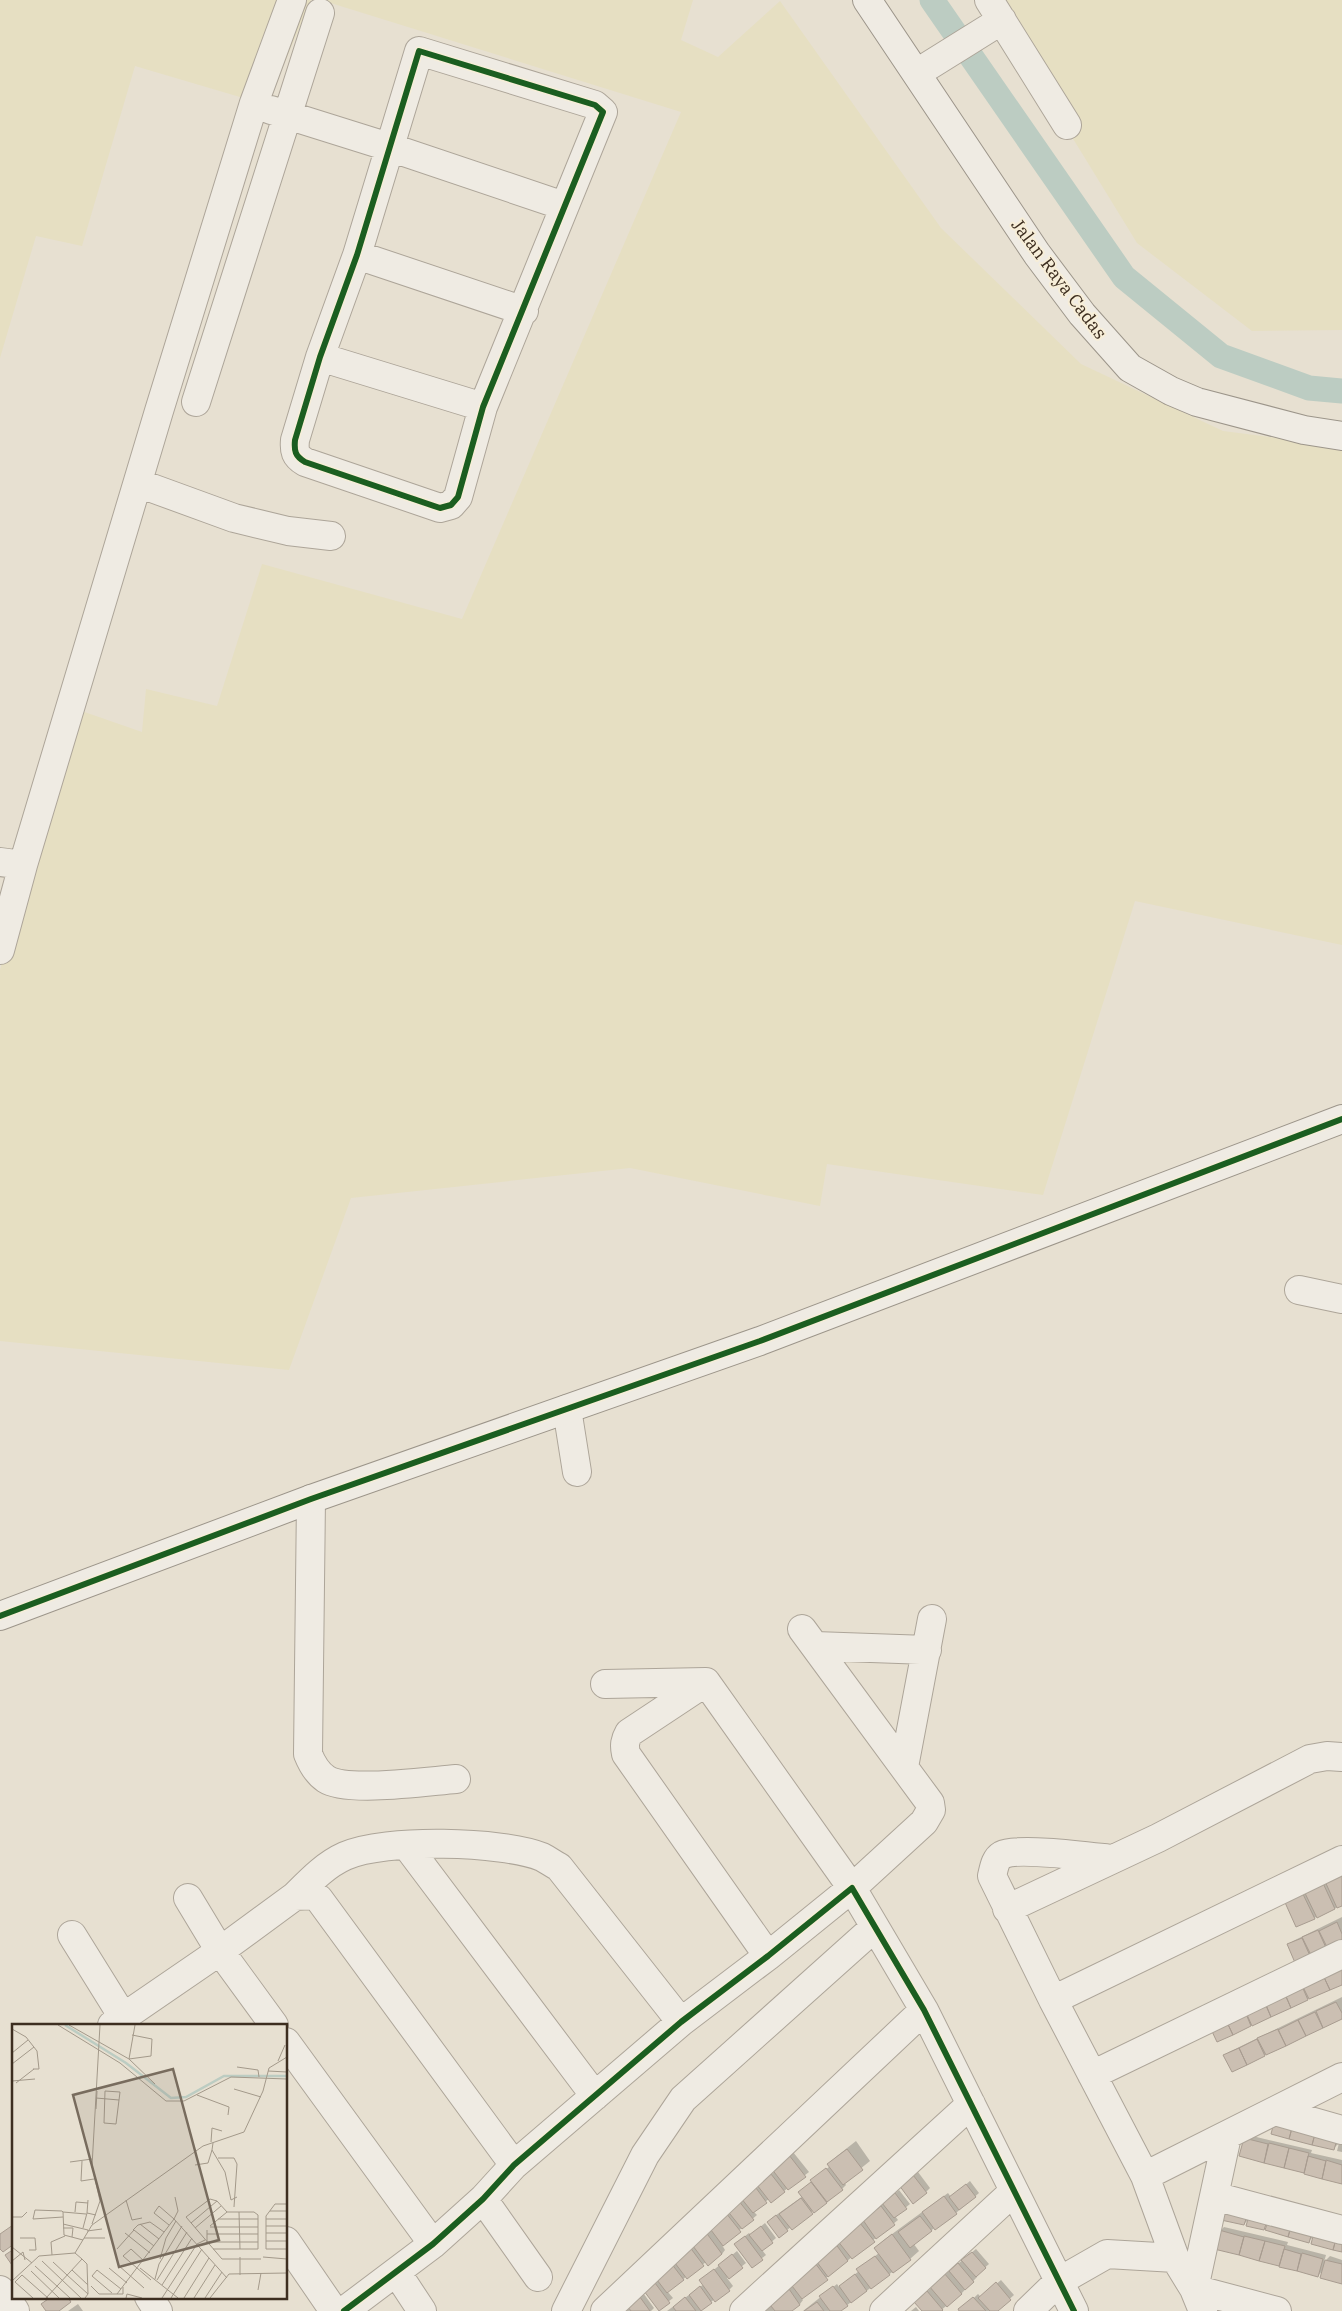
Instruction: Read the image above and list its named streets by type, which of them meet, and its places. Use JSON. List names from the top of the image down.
{
  "streets": {
    "street": ["Jalan Raya Cadas"]
  }
}
